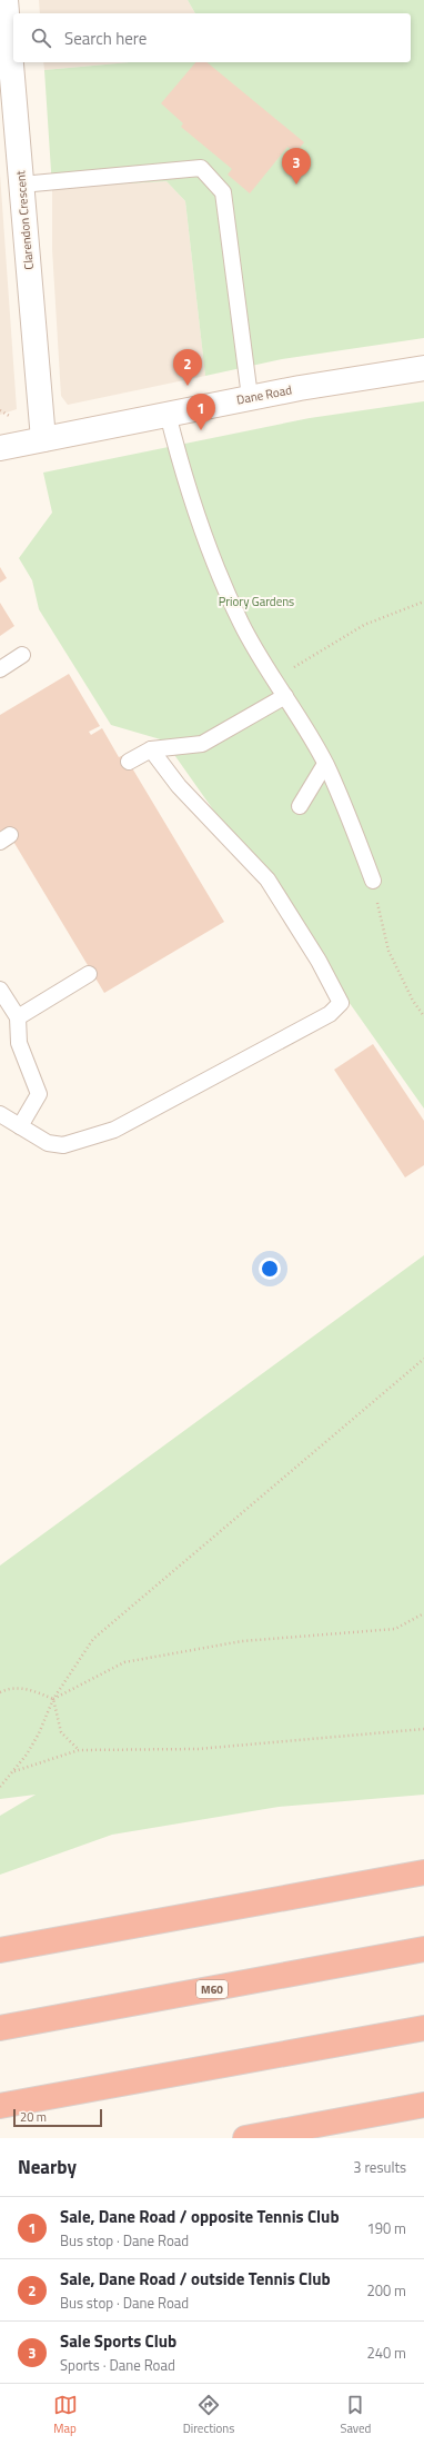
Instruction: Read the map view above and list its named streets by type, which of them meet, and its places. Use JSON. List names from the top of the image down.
{
  "streets": {
    "highway": ["M60"],
    "main road": ["Clarendon Crescent", "Dane Road"]
  },
  "crossings": [
    ["Clarendon Crescent", "Dane Road"]
  ],
  "parks": ["Priory Gardens"],
  "scale_bar": "20 m",
  "page": {
    "search": "Search here",
    "pins": ["3", "2", "1"],
    "scale": "20 m",
    "heading": ["Nearby", "3 results"],
    "list": [
      {
        "mark": "1",
        "name": "Sale, Dane Road / opposite Tennis Club",
        "note": "Bus stop · Dane Road",
        "value": "190 m"
      },
      {
        "mark": "2",
        "name": "Sale, Dane Road / outside Tennis Club",
        "note": "Bus stop · Dane Road",
        "value": "200 m"
      },
      {
        "mark": "3",
        "name": "Sale Sports Club",
        "note": "Sports · Dane Road",
        "value": "240 m"
      }
    ],
    "nav": ["Map", "Directions", "Saved"]
  }
}
